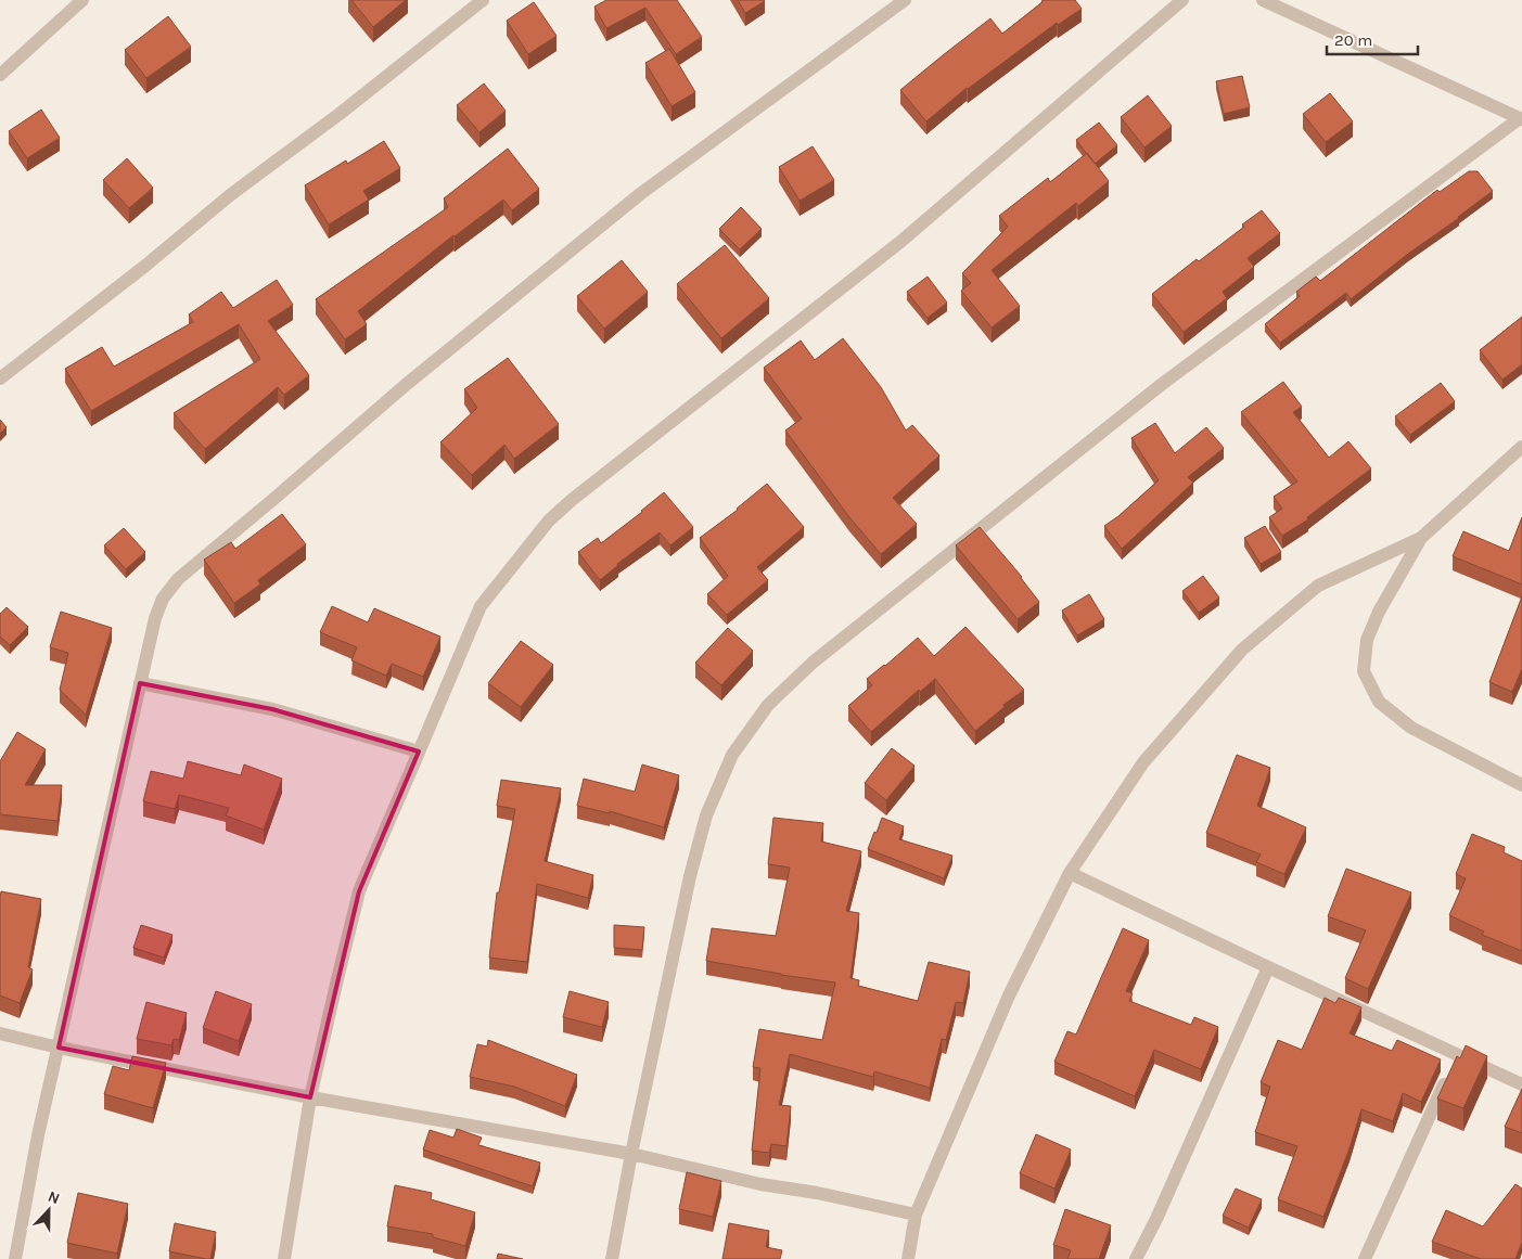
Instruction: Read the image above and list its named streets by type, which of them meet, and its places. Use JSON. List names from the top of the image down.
{
  "scale_bar": "20 m",
  "north": "top"
}
